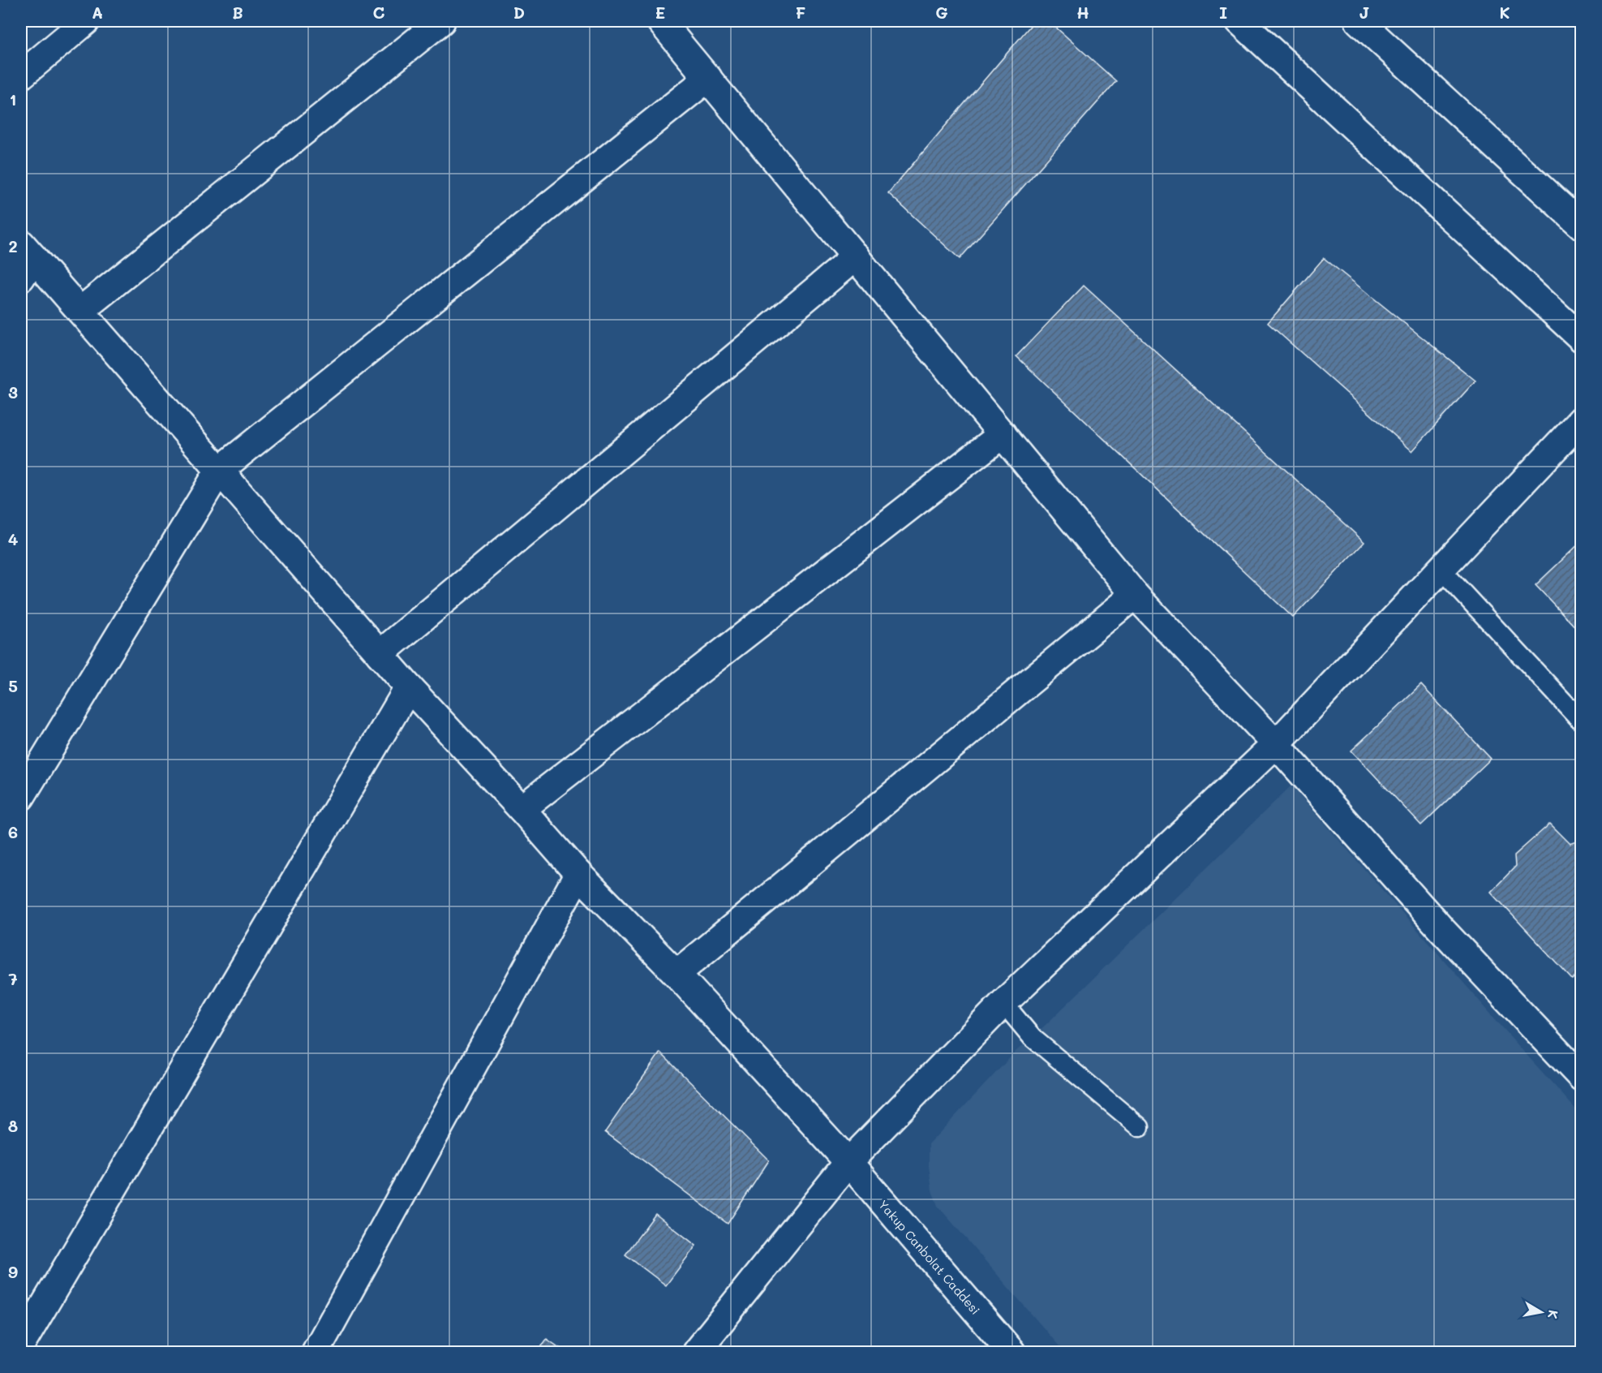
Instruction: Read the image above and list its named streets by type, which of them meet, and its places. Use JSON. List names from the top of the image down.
{
  "streets": {
    "street": ["Yakup Canbolat Caddesi"]
  },
  "north": "right",
  "grid": {
    "columns": [
      "A",
      "B",
      "C",
      "D",
      "E",
      "F",
      "G",
      "H",
      "I",
      "J",
      "K"
    ],
    "rows": [
      "1",
      "2",
      "3",
      "4",
      "5",
      "6",
      "7",
      "8",
      "9"
    ]
  }
}
